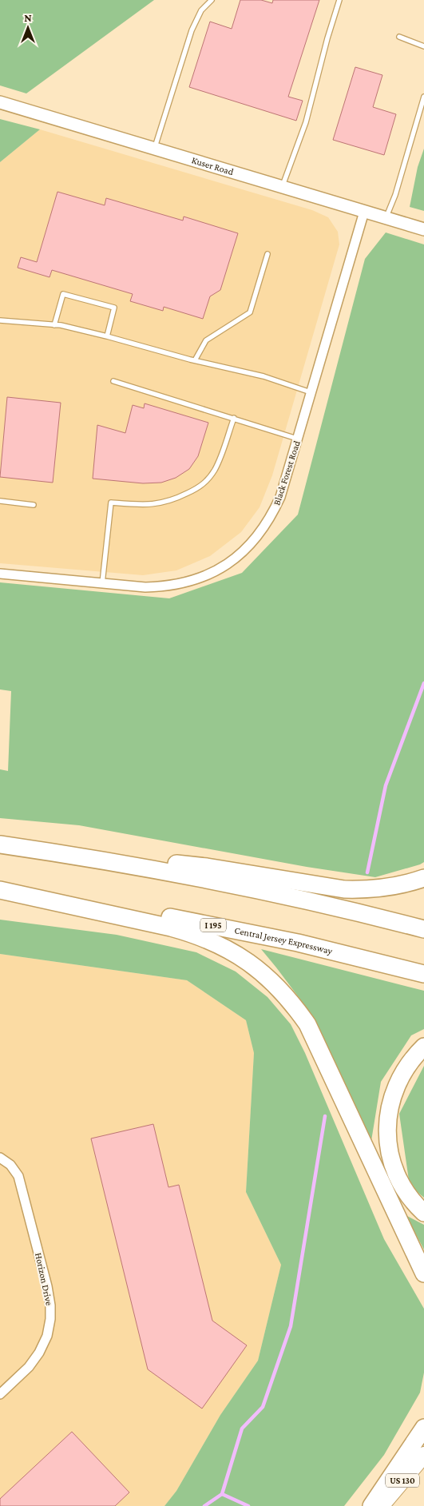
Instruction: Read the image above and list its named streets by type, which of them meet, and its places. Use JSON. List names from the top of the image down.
{
  "streets": {
    "highway": ["I 195", "Central Jersey Expressway", "US 130"],
    "street": ["Kuser Road", "Black Forest Road", "Horizon Drive"]
  },
  "crossings": [
    ["Kuser Road", "Black Forest Road"]
  ],
  "north": "top"
}
